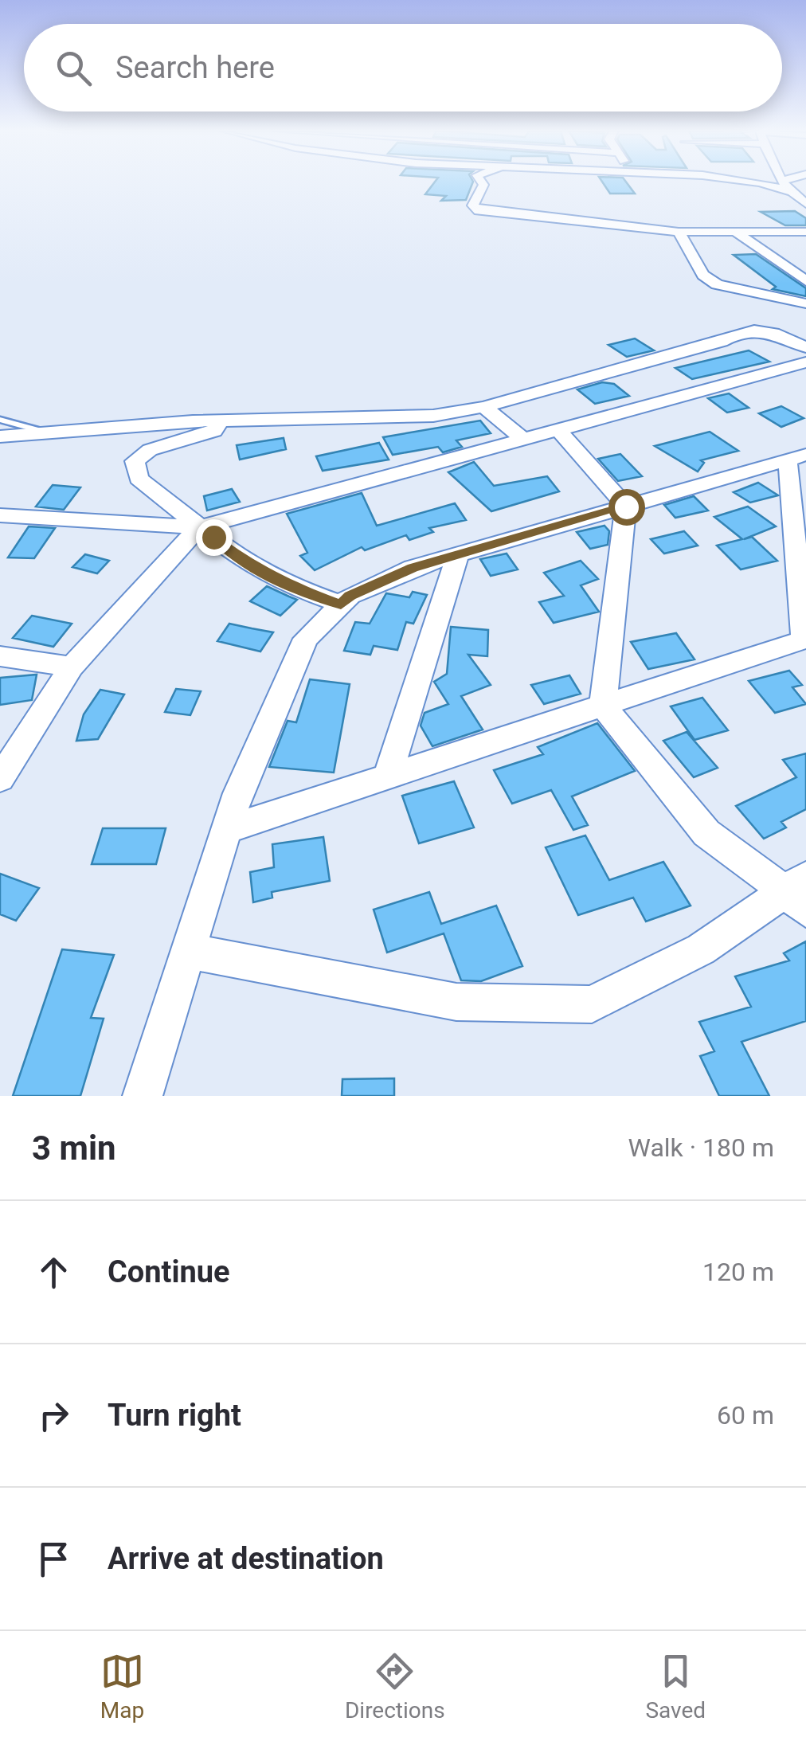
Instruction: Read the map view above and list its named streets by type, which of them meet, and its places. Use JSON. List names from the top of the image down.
{
  "page": {
    "search": "Search here",
    "heading": ["3 min", "Walk · 180 m"],
    "list": [
      ["Continue", "120 m"],
      ["Turn right", "60 m"],
      "Arrive at destination"
    ],
    "nav": ["Map", "Directions", "Saved"]
  }
}
